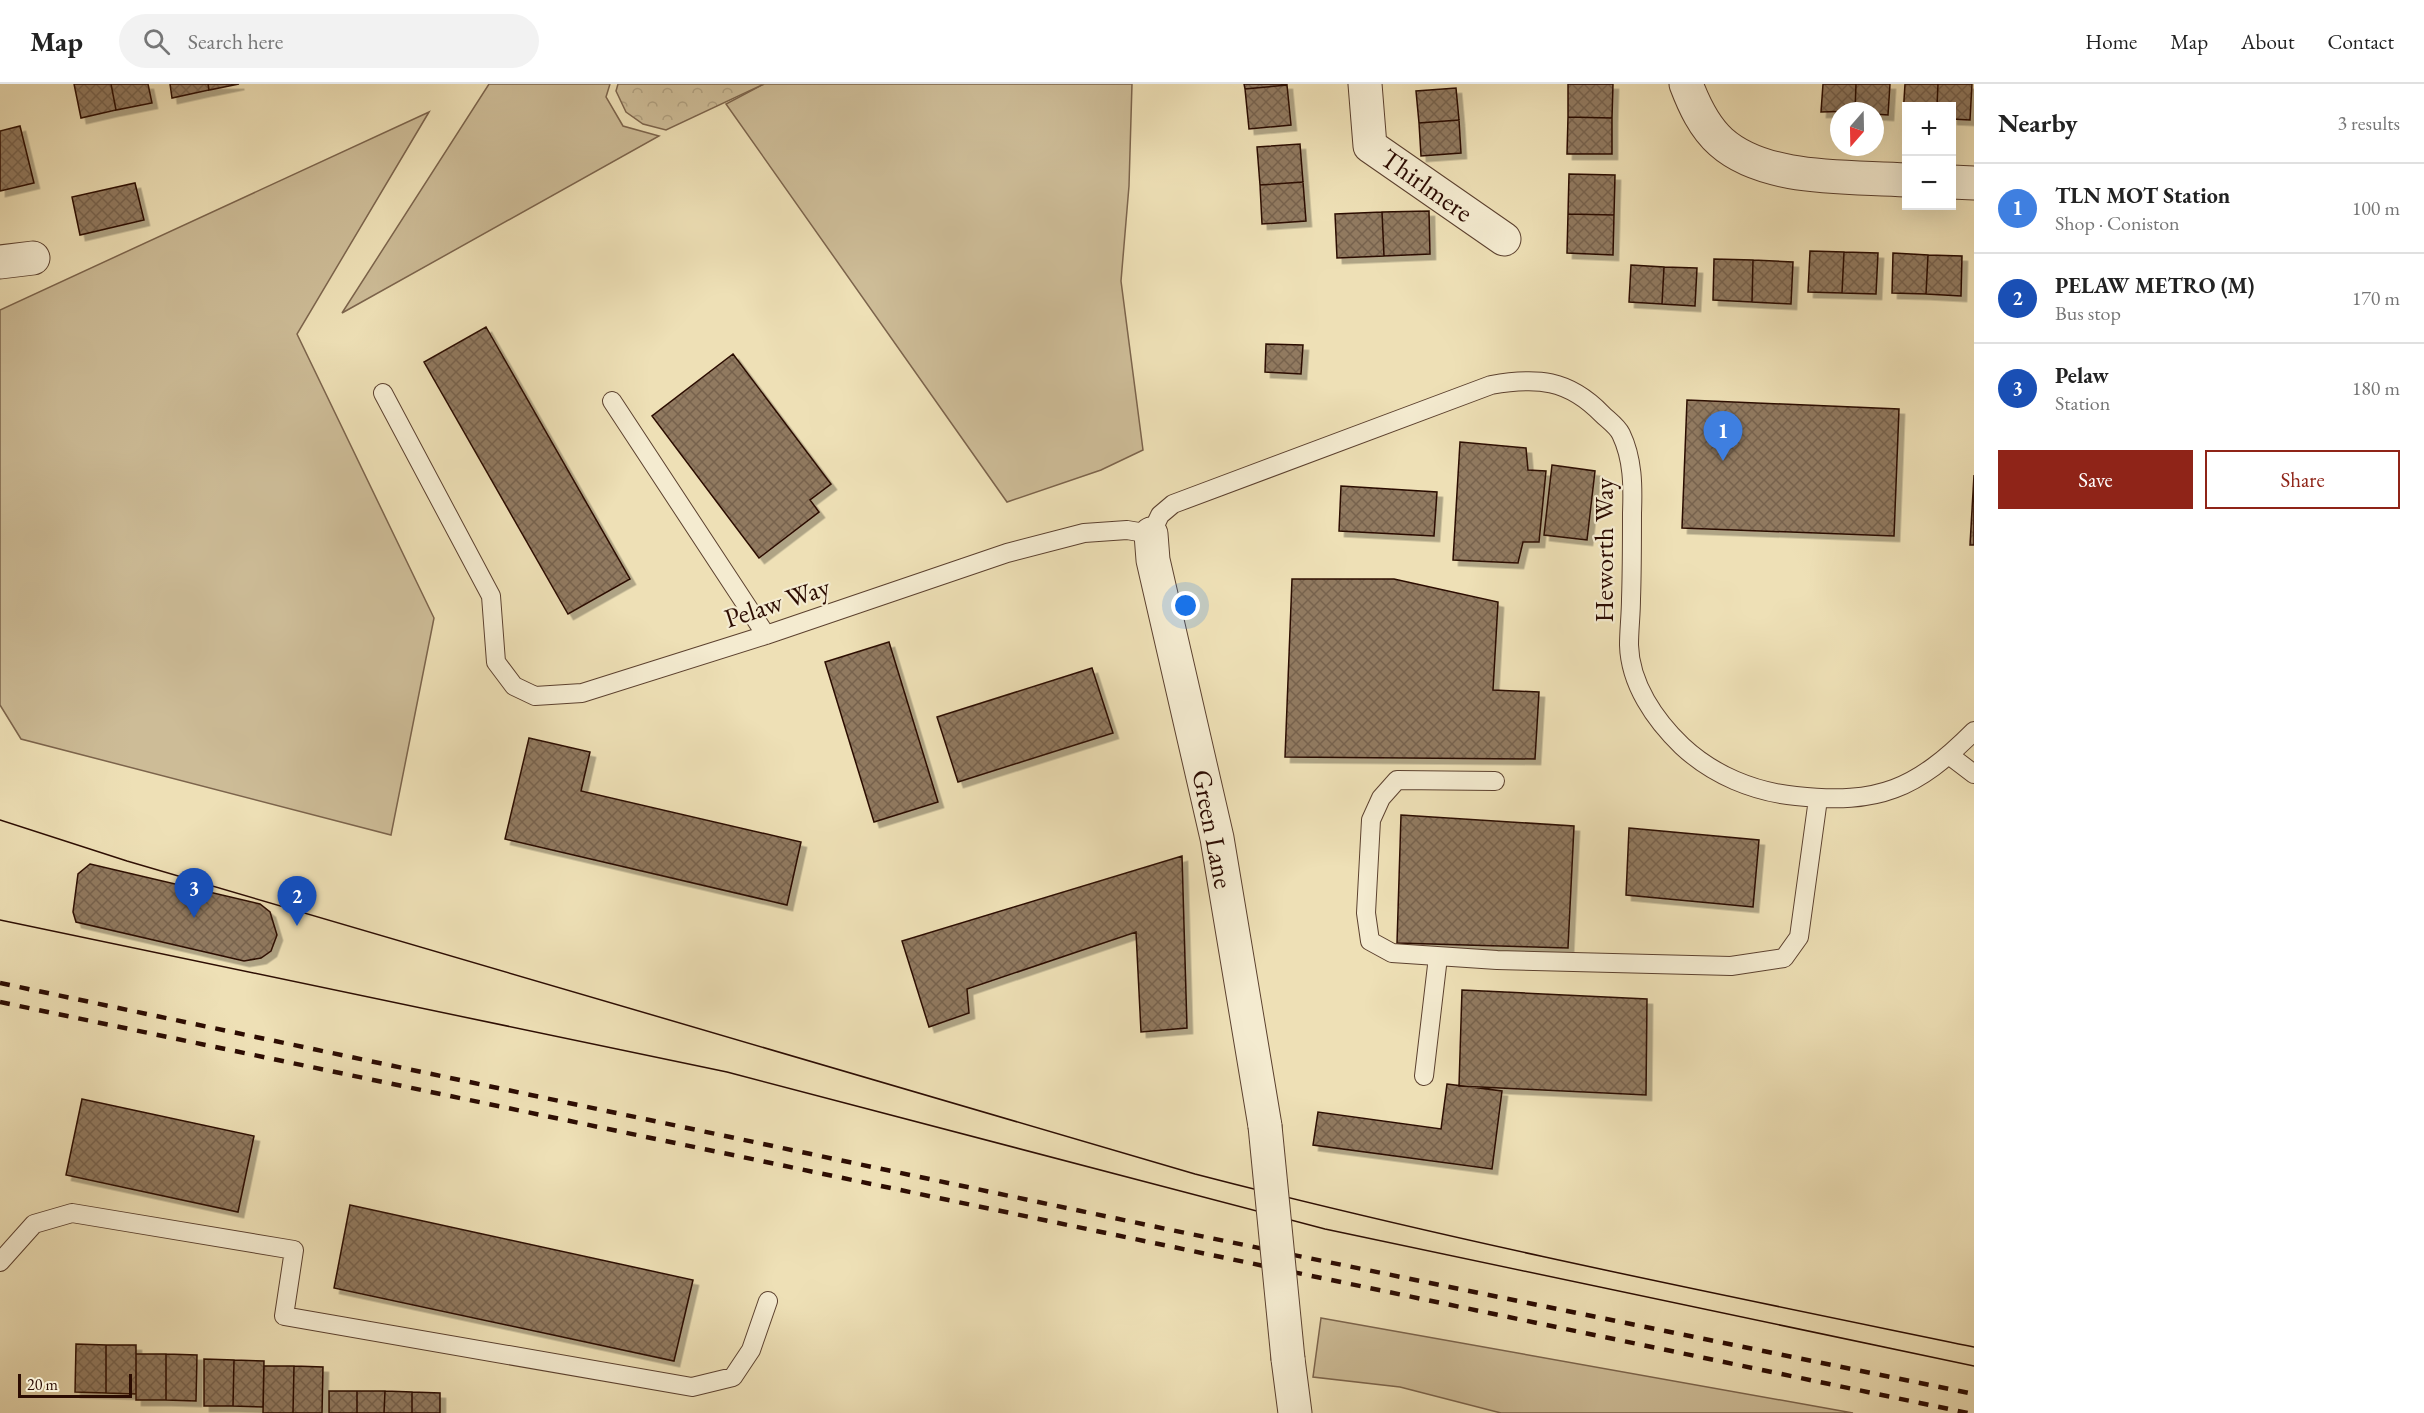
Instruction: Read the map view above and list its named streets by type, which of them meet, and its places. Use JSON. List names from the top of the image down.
{
  "streets": {
    "street": ["Thirlmere", "Green Lane"],
    "lane": ["Heworth Way", "Pelaw Way"]
  },
  "crossings": [
    ["Heworth Way", "Pelaw Way"],
    ["Heworth Way", "Green Lane"],
    ["Pelaw Way", "Green Lane"]
  ],
  "scale_bar": "20 m",
  "north": "bottom",
  "page": {
    "header": "Map",
    "search": "Search here",
    "nav": [
      "Home",
      "Map",
      "About",
      "Contact"
    ],
    "heading": ["Nearby", "3 results"],
    "map_buttons": ["+", "−"],
    "list": [
      {
        "mark": "1",
        "name": "TLN MOT Station",
        "note": "Shop · Coniston",
        "value": "100 m"
      },
      {
        "mark": "2",
        "name": "PELAW METRO (M)",
        "note": "Bus stop",
        "value": "170 m"
      },
      {
        "mark": "3",
        "name": "Pelaw",
        "note": "Station",
        "value": "180 m"
      }
    ],
    "pins": ["1", "3", "2"],
    "buttons": ["Save", "Share"],
    "scale": "20 m"
  }
}
